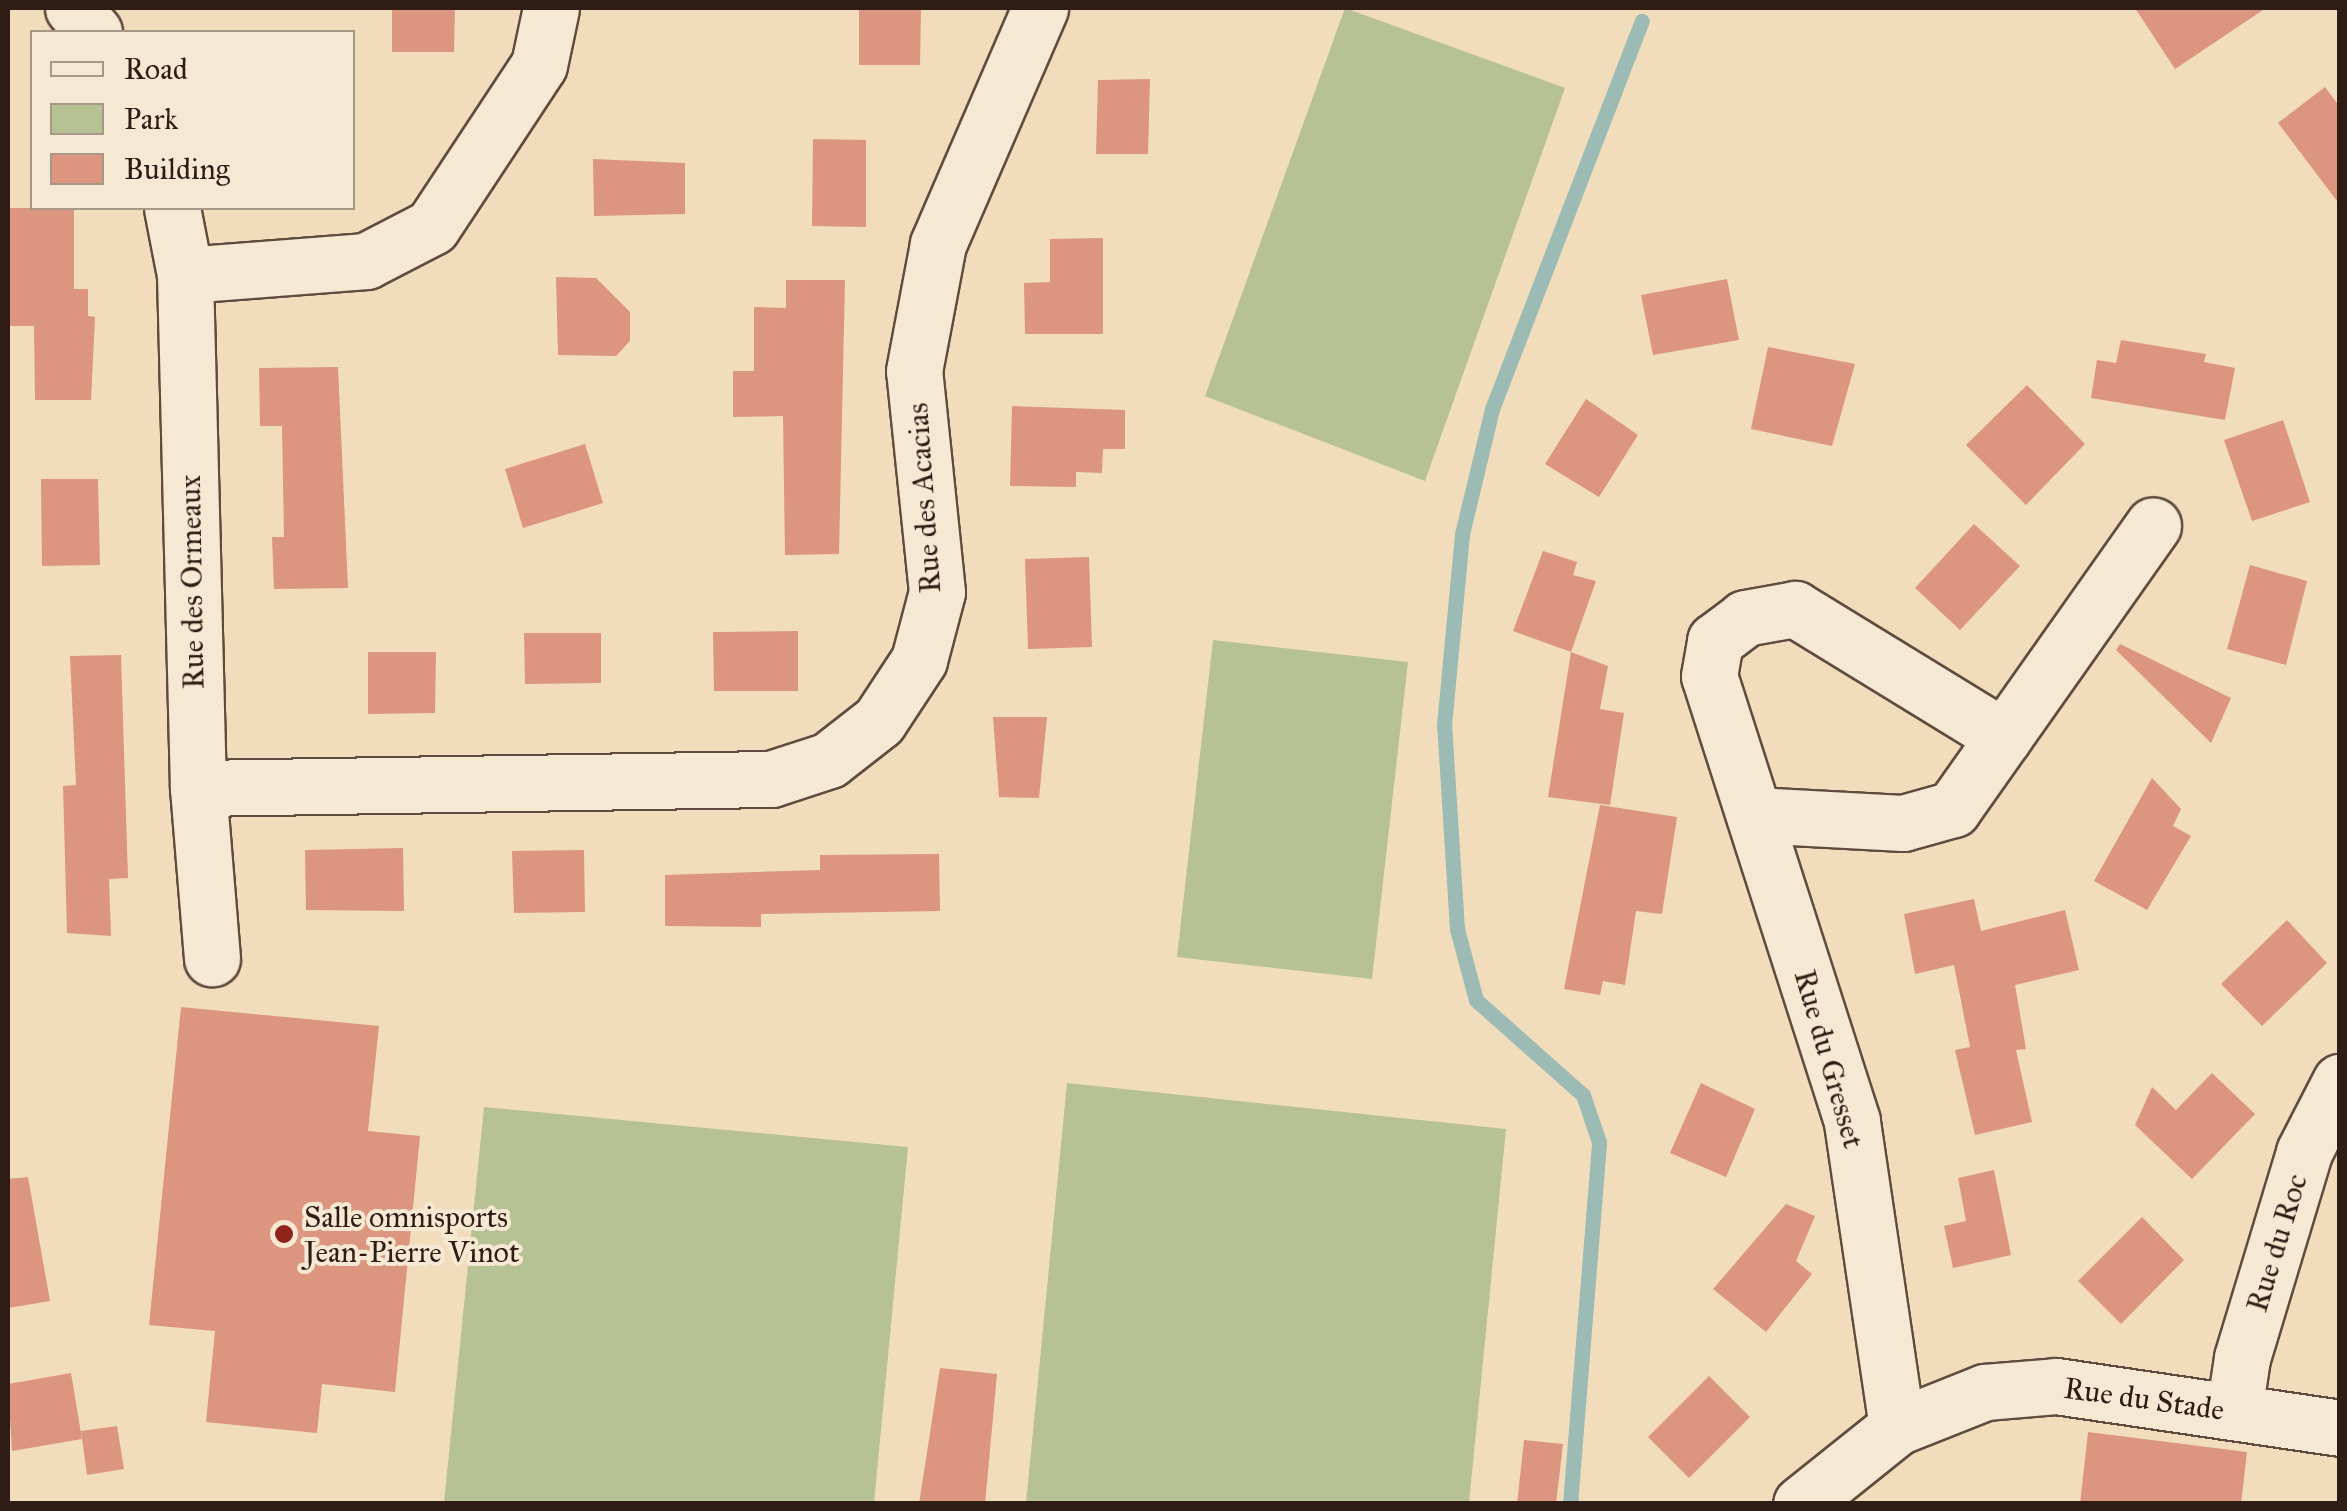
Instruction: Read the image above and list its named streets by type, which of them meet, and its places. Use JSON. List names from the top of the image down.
{
  "streets": {
    "street": [
      "Rue des Acacias",
      "Rue des Ormeaux",
      "Rue du Gresset",
      "Rue du Roc",
      "Rue du Stade"
    ]
  },
  "crossings": [
    ["Rue des Acacias", "Rue des Ormeaux"],
    ["Rue du Gresset", "Rue du Stade"],
    ["Rue du Roc", "Rue du Stade"]
  ],
  "places": ["Salle omnisports Jean-Pierre Vinot"],
  "legend": ["Road", "Park", "Building"]
}
